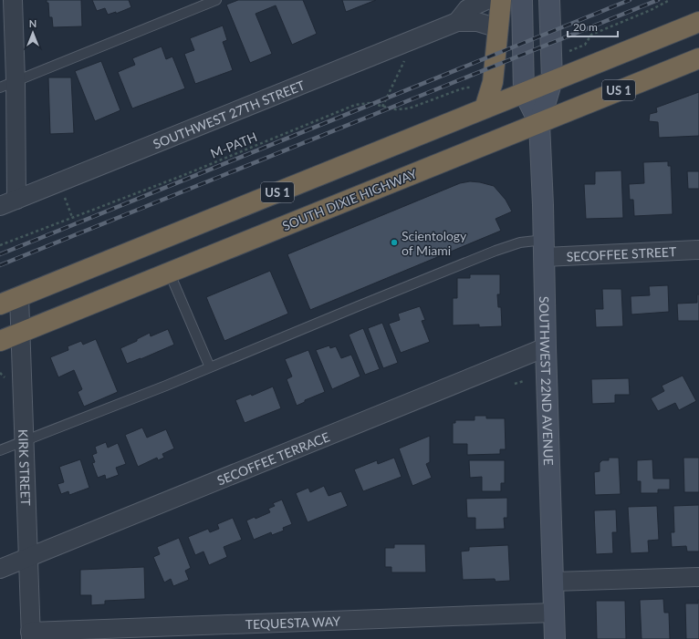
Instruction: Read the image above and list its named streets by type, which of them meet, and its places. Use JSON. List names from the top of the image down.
{
  "streets": {
    "highway": ["US 1", "SOUTH DIXIE HIGHWAY"],
    "street": [
      "SOUTHWEST 27TH STREET",
      "SECOFFEE STREET",
      "SOUTHWEST 22ND AVENUE",
      "SECOFFEE TERRACE",
      "KIRK STREET",
      "TEQUESTA WAY"
    ],
    "path": ["M-PATH"]
  },
  "crossings": [
    ["US 1", "SOUTHWEST 22ND AVENUE"],
    ["US 1", "KIRK STREET"],
    ["SOUTH DIXIE HIGHWAY", "SOUTHWEST 22ND AVENUE"],
    ["SOUTH DIXIE HIGHWAY", "KIRK STREET"],
    ["SECOFFEE STREET", "SOUTHWEST 22ND AVENUE"],
    ["SOUTHWEST 22ND AVENUE", "SECOFFEE TERRACE"],
    ["SOUTHWEST 22ND AVENUE", "TEQUESTA WAY"],
    ["SECOFFEE TERRACE", "KIRK STREET"],
    ["KIRK STREET", "TEQUESTA WAY"]
  ],
  "places": ["Scientology of Miami"],
  "scale_bar": "20 m",
  "north": "top"
}
